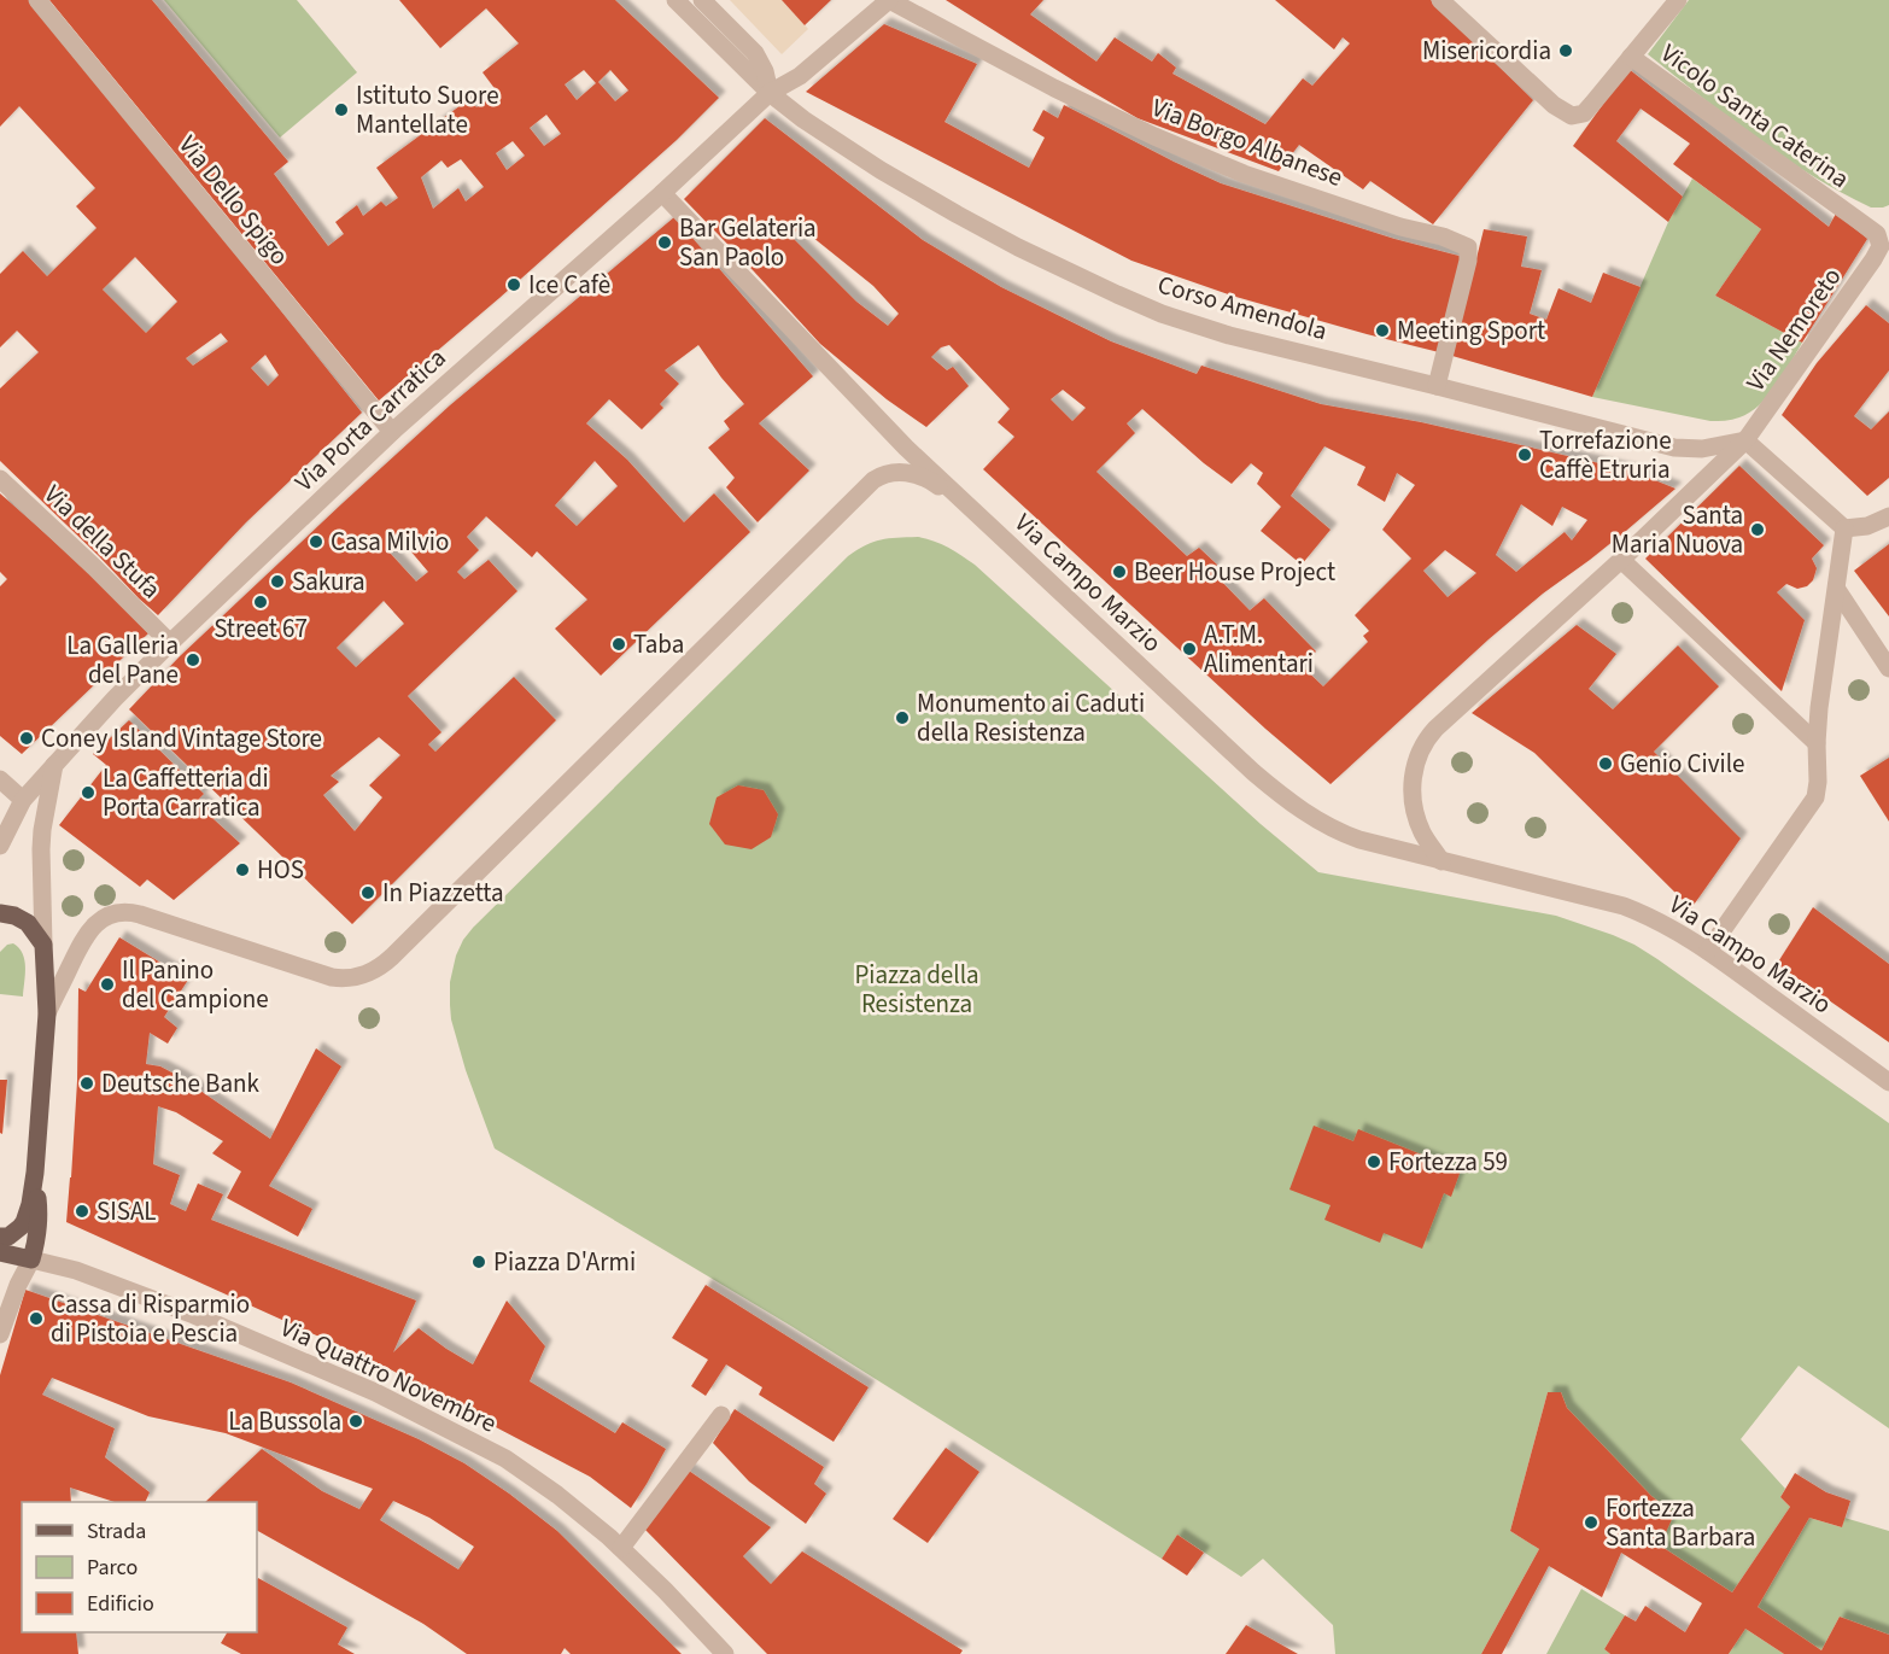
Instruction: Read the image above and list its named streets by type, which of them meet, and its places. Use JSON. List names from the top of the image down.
{
  "streets": {
    "street": [
      "Vicolo Santa Caterina",
      "Via Borgo Albanese",
      "Via Dello Spigo",
      "Corso Amendola",
      "Via Nemoreto",
      "Via Porta Carratica",
      "Via della Stufa",
      "Via Campo Marzio",
      "Via Quattro Novembre"
    ]
  },
  "crossings": [
    ["Vicolo Santa Caterina", "Via Nemoreto"],
    ["Via Borgo Albanese", "Corso Amendola"],
    ["Via Borgo Albanese", "Via Porta Carratica"],
    ["Via Dello Spigo", "Via Porta Carratica"],
    ["Corso Amendola", "Via Nemoreto"],
    ["Corso Amendola", "Via Porta Carratica"],
    ["Via Nemoreto", "Via Campo Marzio"],
    ["Via Porta Carratica", "Via della Stufa"],
    ["Via Porta Carratica", "Via Campo Marzio"]
  ],
  "parks": ["Piazza della Resistenza"],
  "places": [
    "Misericordia",
    "Istituto Suore Mantellate",
    "Bar Gelateria San Paolo",
    "Ice Cafè",
    "Meeting Sport",
    "Torrefazione Caffè Etruria",
    "Santa Maria Nuova",
    "Casa Milvio",
    "Beer House Project",
    "Sakura",
    "Street 67",
    "Taba",
    "A.T.M. Alimentari",
    "La Galleria del Pane",
    "Monumento ai Caduti della Resistenza",
    "Coney Island Vintage Store",
    "Genio Civile",
    "La Caffetteria di Porta Carratica",
    "HOS",
    "In Piazzetta",
    "Il Panino del Campione",
    "Deutsche Bank",
    "Fortezza 59",
    "SISAL",
    "Piazza D'Armi",
    "Cassa di Risparmio di Pistoia e Pescia",
    "La Bussola",
    "Fortezza Santa Barbara"
  ],
  "legend": ["Strada", "Parco", "Edificio"]
}
